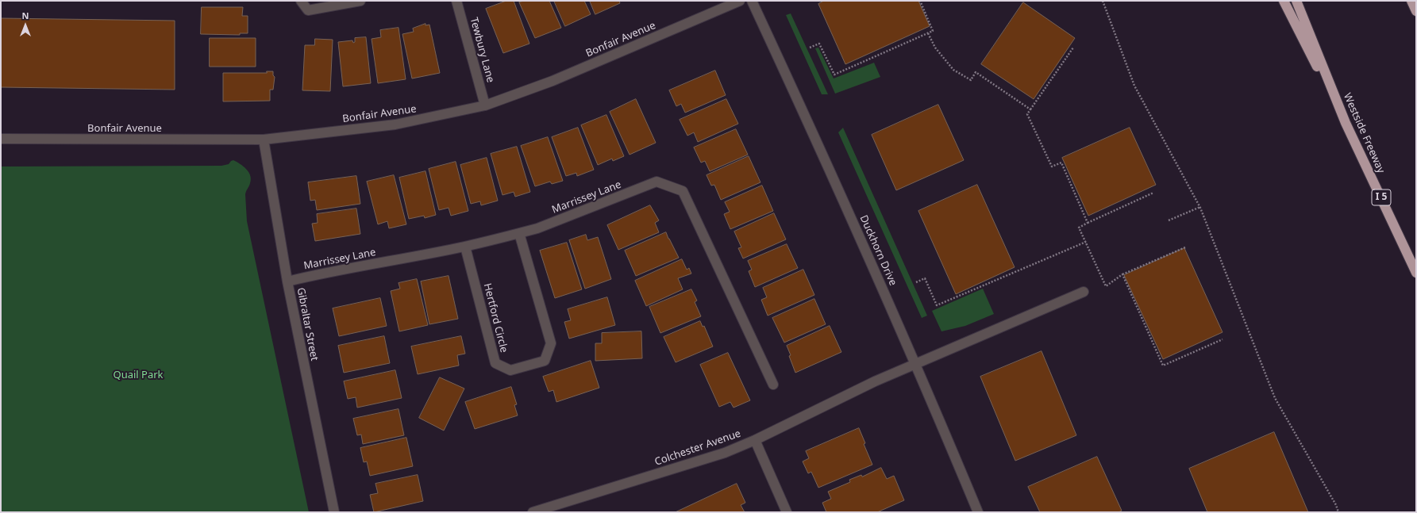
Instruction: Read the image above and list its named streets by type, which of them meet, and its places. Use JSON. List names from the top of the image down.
{
  "streets": {
    "highway": ["Westside Freeway", "I 5"],
    "street": [
      "Bonfair Avenue",
      "Tewbury Lane",
      "Marrissey Lane",
      "Duckhorn Drive",
      "Hertford Circle",
      "Gibraltar Street",
      "Colchester Avenue"
    ]
  },
  "crossings": [
    ["Bonfair Avenue", "Tewbury Lane"],
    ["Bonfair Avenue", "Gibraltar Street"],
    ["Marrissey Lane", "Hertford Circle"],
    ["Marrissey Lane", "Gibraltar Street"],
    ["Duckhorn Drive", "Colchester Avenue"]
  ],
  "parks": ["Quail Park"],
  "north": "top"
}
